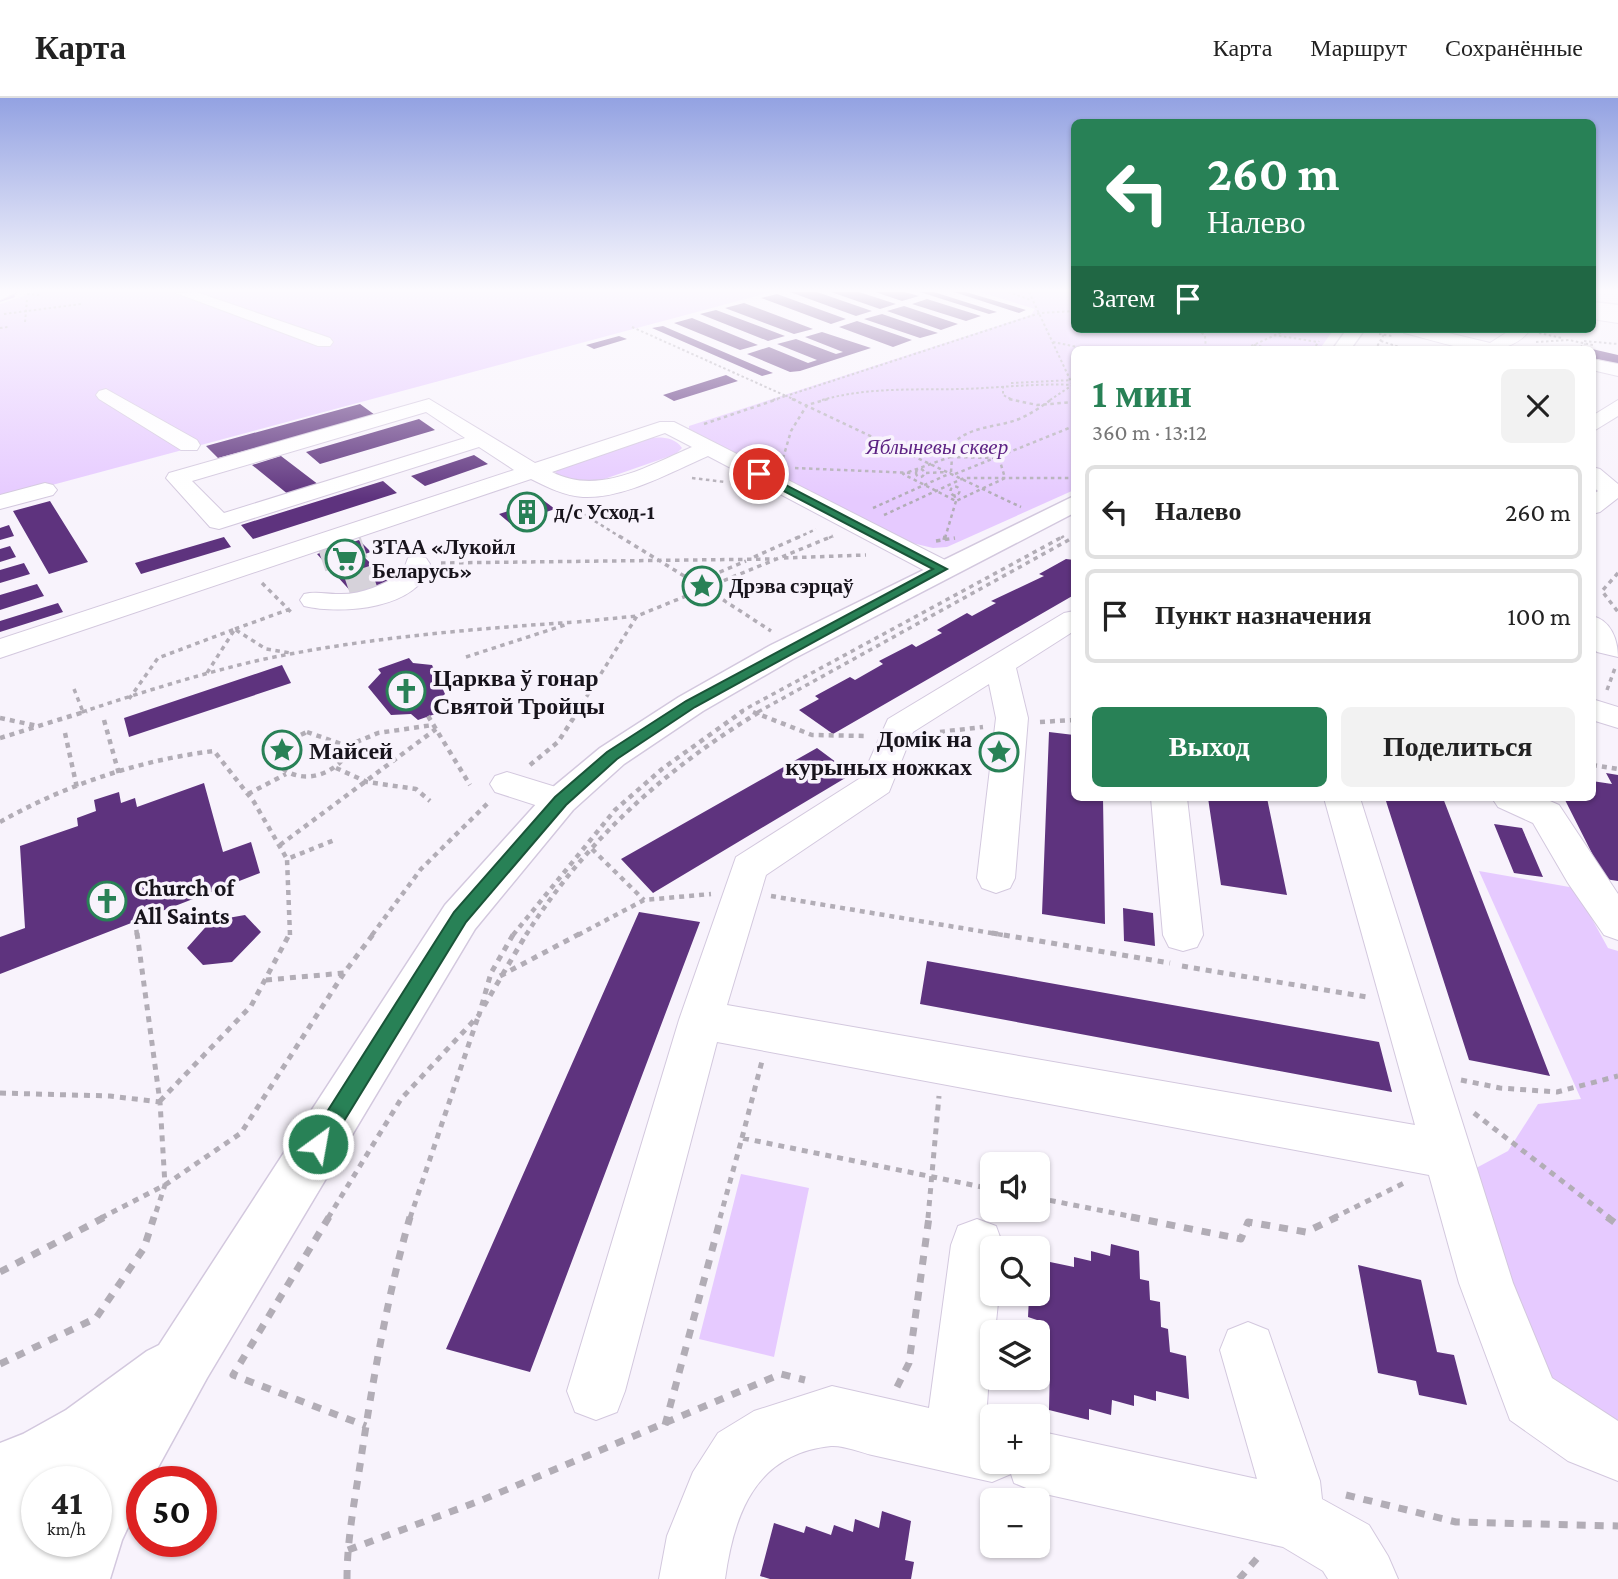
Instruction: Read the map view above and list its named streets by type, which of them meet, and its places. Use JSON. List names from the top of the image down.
{
  "parks": ["Яблыневы сквер"],
  "places": {
    "building": ["д/с Усход-1"],
    "supermarket": ["ЗТАА «Лукойл Беларусь»"],
    "place": ["Дрэва сэрцаў", "Майсей", "Домік на курыных ножках"],
    "church": ["Царква ў гонар Святой Тройцы", "Church of All Saints"]
  },
  "page": {
    "header": "Карта",
    "nav": ["Карта", "Маршрут", "Сохранённые"],
    "turn": ["260 m", "Налево"],
    "then": "Затем",
    "heading": ["1 мин", "360 m · 13:12"],
    "list": [
      {
        "name": "Налево",
        "value": "260 m"
      },
      {
        "name": "Пункт назначения",
        "value": "100 m"
      }
    ],
    "buttons": ["Выход", "Поделиться"],
    "map_buttons": ["+", "−"],
    "speed": "41 km/h",
    "limit": "50"
  }
}
